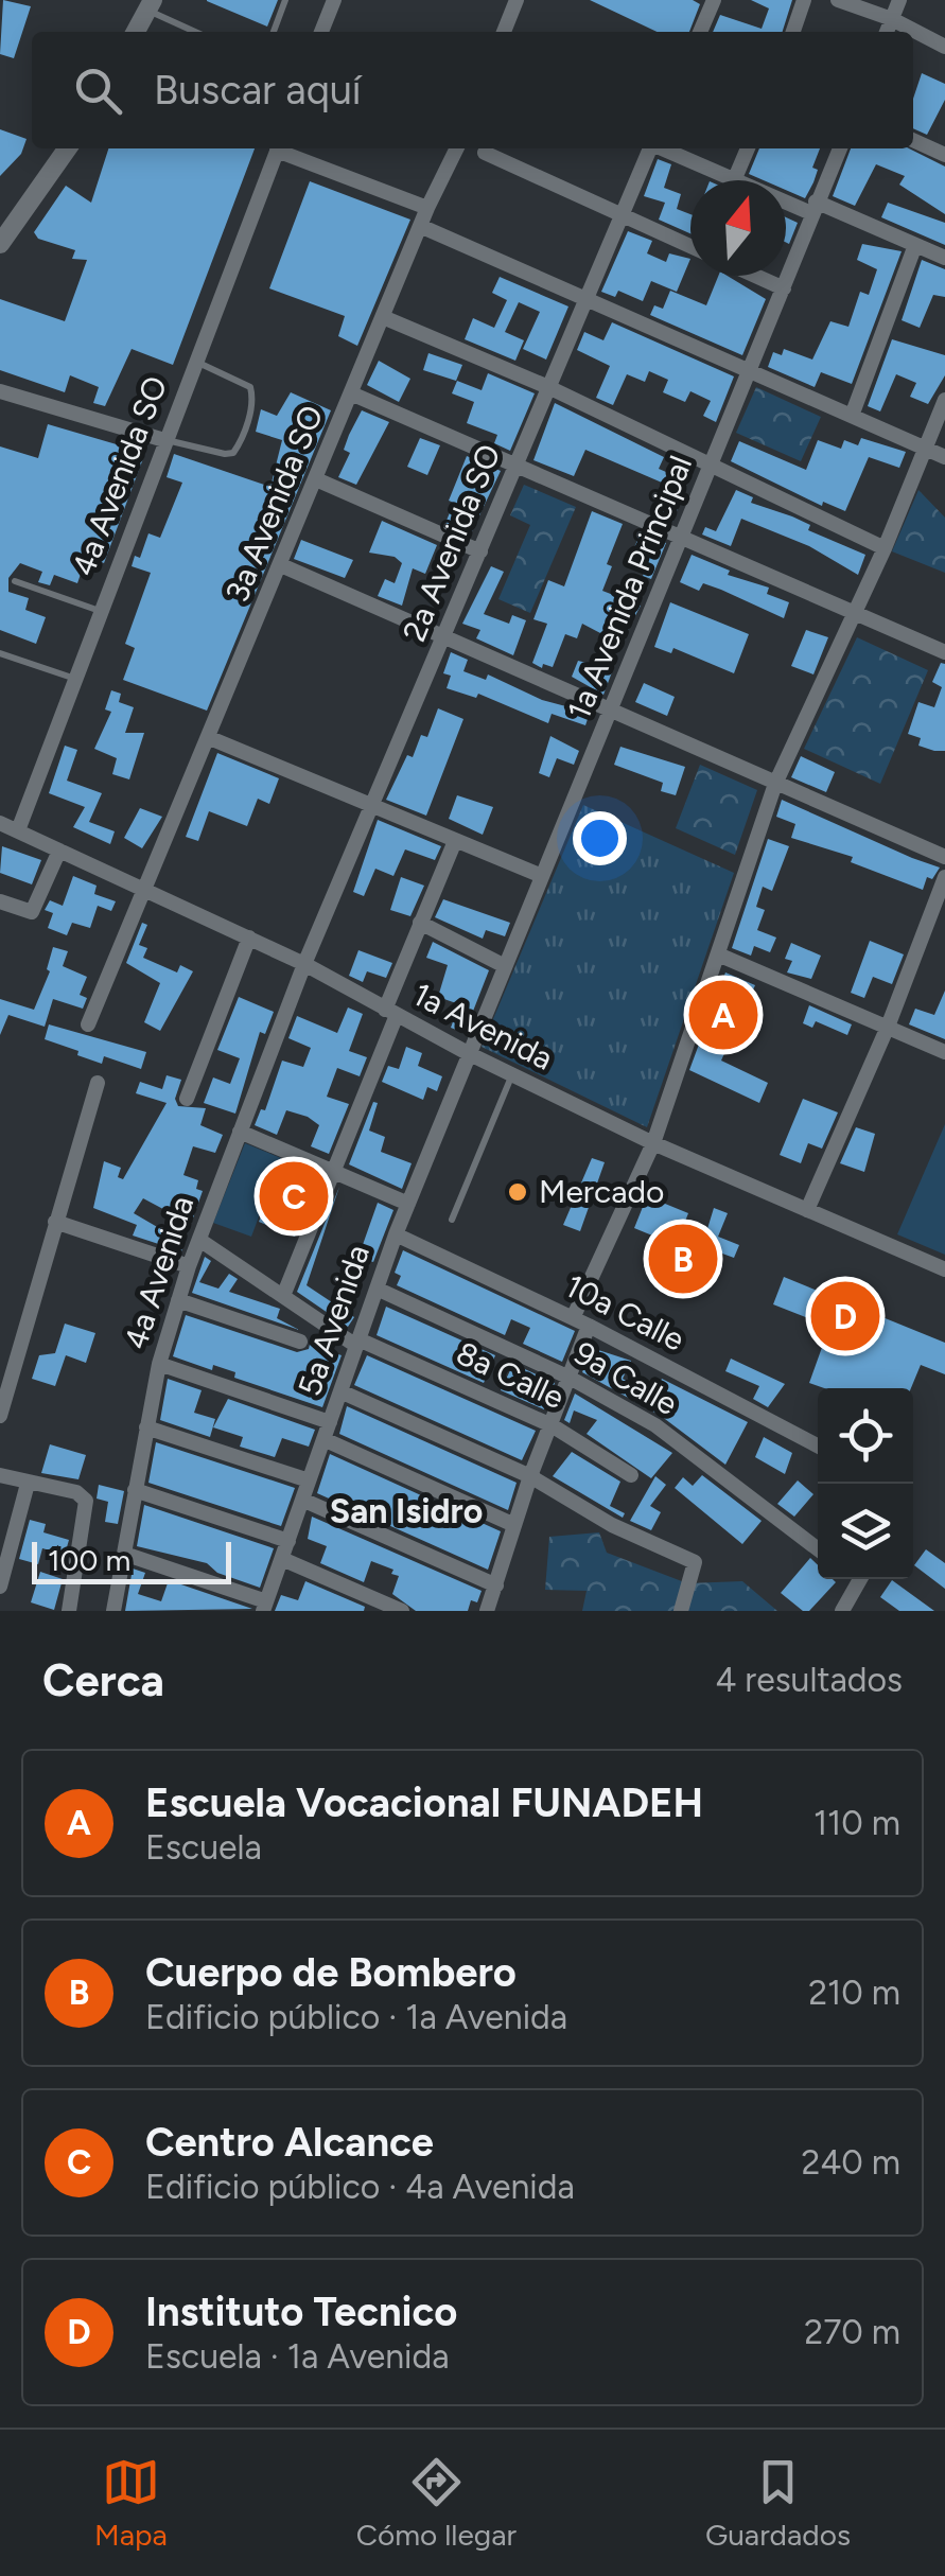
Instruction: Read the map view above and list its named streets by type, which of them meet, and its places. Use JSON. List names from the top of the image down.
{
  "streets": {
    "street": [
      "4a Avenida SO",
      "3a Avenida SO",
      "2a Avenida SO",
      "1a Avenida Principal",
      "1a Avenida",
      "4a Avenida",
      "10a Calle",
      "5a Avenida",
      "8a Calle",
      "9a Calle"
    ]
  },
  "crossings": [
    ["4a Avenida SO", "1a Avenida"],
    ["3a Avenida SO", "1a Avenida"],
    ["2a Avenida SO", "1a Avenida"],
    ["2a Avenida SO", "4a Avenida"],
    ["1a Avenida Principal", "1a Avenida"],
    ["1a Avenida Principal", "5a Avenida"],
    ["1a Avenida", "4a Avenida"],
    ["1a Avenida", "5a Avenida"],
    ["4a Avenida", "8a Calle"],
    ["10a Calle", "5a Avenida"],
    ["5a Avenida", "8a Calle"],
    ["5a Avenida", "9a Calle"]
  ],
  "districts": ["San Isidro"],
  "places": ["Mercado"],
  "scale_bar": "100 m",
  "north": "top",
  "page": {
    "search": "Buscar aquí",
    "pins": [
      "A",
      "C",
      "B",
      "D"
    ],
    "scale": "100 m",
    "heading": ["Cerca", "4 resultados"],
    "list": [
      {
        "mark": "A",
        "name": "Escuela Vocacional FUNADEH",
        "note": "Escuela",
        "value": "110 m"
      },
      {
        "mark": "B",
        "name": "Cuerpo de Bombero",
        "note": "Edificio público · 1a Avenida",
        "value": "210 m"
      },
      {
        "mark": "C",
        "name": "Centro Alcance",
        "note": "Edificio público · 4a Avenida",
        "value": "240 m"
      },
      {
        "mark": "D",
        "name": "Instituto Tecnico",
        "note": "Escuela · 1a Avenida",
        "value": "270 m"
      }
    ],
    "nav": ["Mapa", "Cómo llegar", "Guardados"]
  }
}
